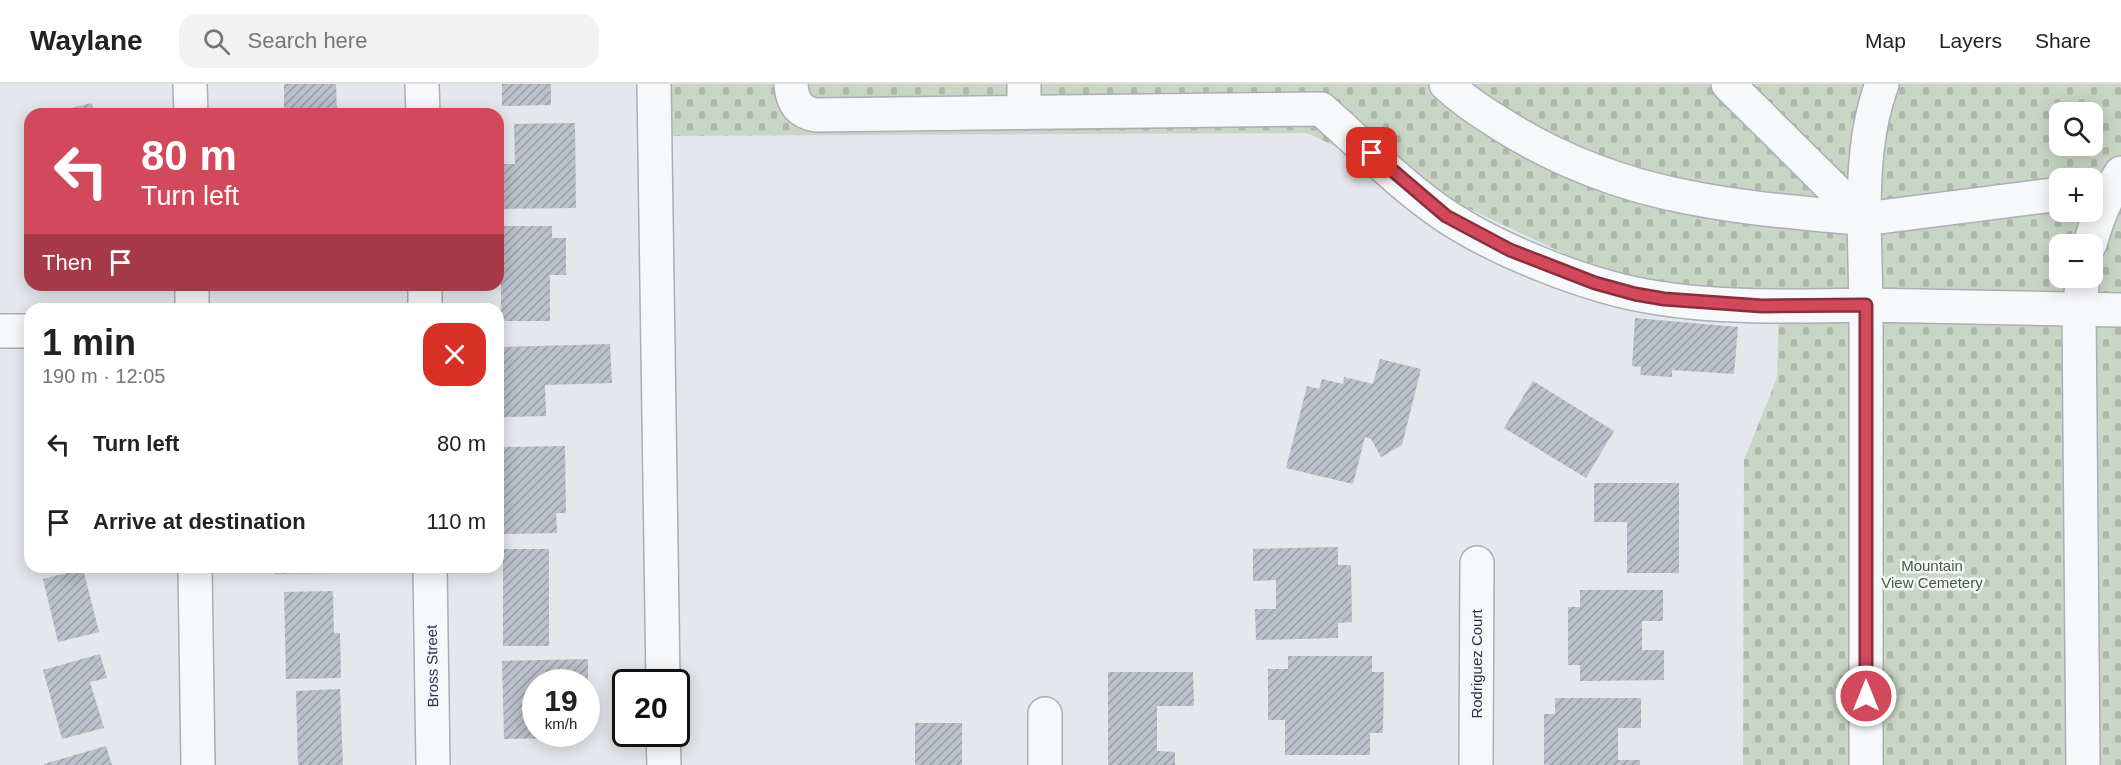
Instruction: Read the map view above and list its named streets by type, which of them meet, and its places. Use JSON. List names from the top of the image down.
{
  "streets": {
    "street": ["Rodriguez Court", "Bross Street"]
  },
  "parks": ["Mountain View Cemetery"],
  "page": {
    "header": "Waylane",
    "search": "Search here",
    "nav": ["Map", "Layers", "Share"],
    "map_buttons": ["+", "−"],
    "turn": ["80 m", "Turn left"],
    "then": "Then",
    "heading": ["1 min", "190 m · 12:05"],
    "list": [
      {
        "name": "Turn left",
        "value": "80 m"
      },
      {
        "name": "Arrive at destination",
        "value": "110 m"
      }
    ],
    "speed": "19 km/h",
    "limit": "20"
  }
}
